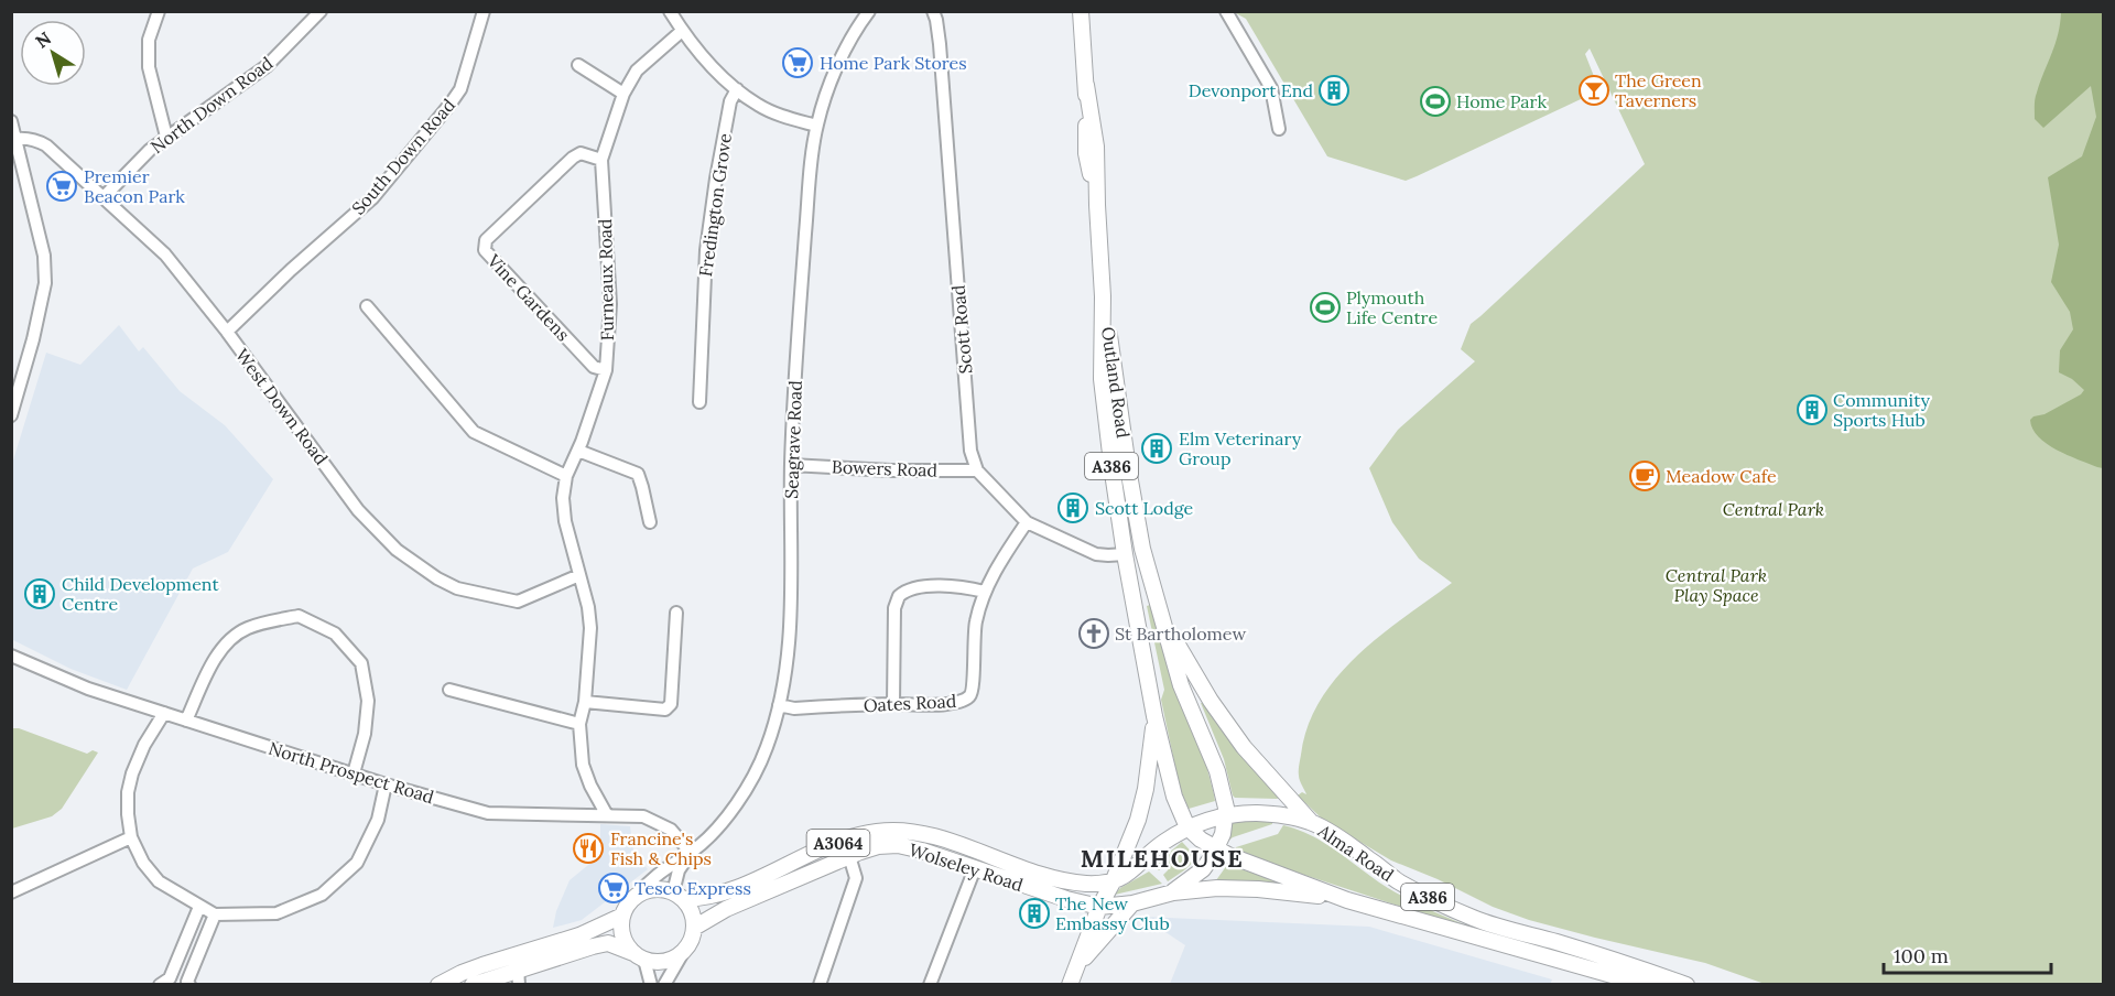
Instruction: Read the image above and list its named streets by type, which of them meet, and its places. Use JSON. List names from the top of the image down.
{
  "streets": {
    "main road": [
      "Outland Road",
      "A386",
      "A3064",
      "Alma Road",
      "Wolseley Road"
    ],
    "street": [
      "North Down Road",
      "South Down Road",
      "Fredington Grove",
      "Furneaux Road",
      "Vine Gardens",
      "Scott Road",
      "West Down Road",
      "Seagrave Road",
      "Bowers Road",
      "Oates Road",
      "North Prospect Road"
    ]
  },
  "crossings": [
    ["North Down Road", "West Down Road"],
    ["South Down Road", "West Down Road"],
    ["Furneaux Road", "Vine Gardens"],
    ["Furneaux Road", "West Down Road"],
    ["Furneaux Road", "North Prospect Road"],
    ["Scott Road", "Bowers Road"],
    ["Outland Road", "Alma Road"],
    ["Outland Road", "Wolseley Road"],
    ["Seagrave Road", "Bowers Road"],
    ["Seagrave Road", "Oates Road"],
    ["Seagrave Road", "North Prospect Road"],
    ["Alma Road", "Wolseley Road"]
  ],
  "districts": ["MILEHOUSE"],
  "parks": ["Central Park", "Central Park Play Space"],
  "places": {
    "supermarket": ["Home Park Stores", "Premier Beacon Park", "Tesco Express"],
    "building": [
      "Devonport End",
      "Community Sports Hub",
      "Elm Veterinary Group",
      "Scott Lodge",
      "Child Development Centre",
      "The New Embassy Club"
    ],
    "bar": ["The Green Taverners"],
    "sports": ["Home Park", "Plymouth Life Centre"],
    "cafe": ["Meadow Cafe"],
    "church": ["St Bartholomew"],
    "restaurant": ["Francine's Fish & Chips"]
  },
  "scale_bar": "100 m",
  "north": "top left"
}
